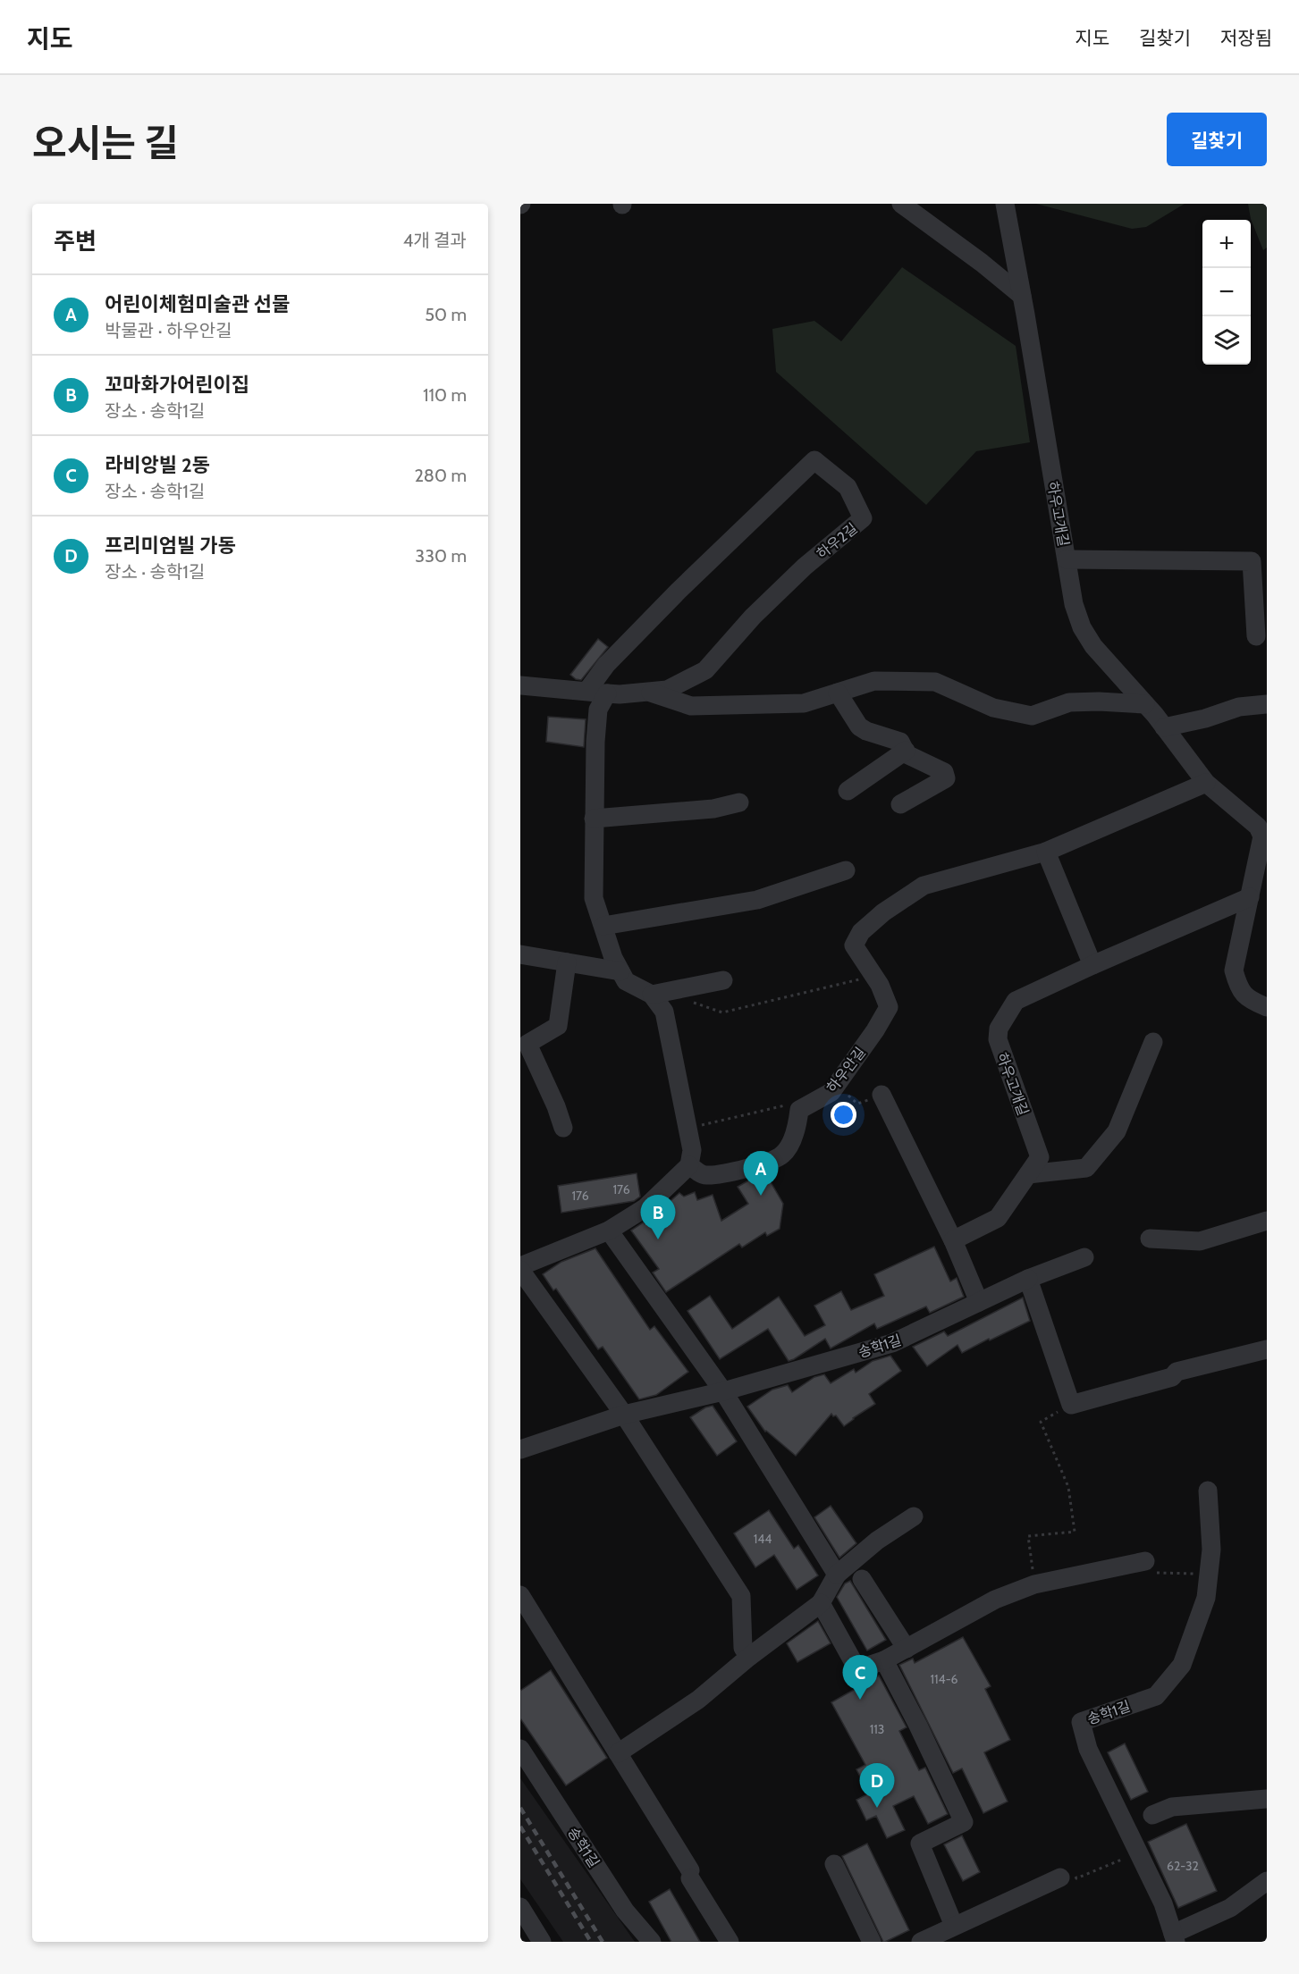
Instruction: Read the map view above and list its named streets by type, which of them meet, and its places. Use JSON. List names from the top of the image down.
{
  "streets": {
    "street": [
      "하우고개길",
      "하우2길",
      "하우안길",
      "송학1길"
    ]
  },
  "house_numbers": [
    "176",
    "176",
    "144",
    "114-6",
    "113",
    "62-32"
  ],
  "page": {
    "header": "지도",
    "nav": ["지도", "길찾기", "저장됨"],
    "title": "오시는 길",
    "buttons": "길찾기",
    "heading": ["주변", "4개 결과"],
    "map_buttons": ["+", "−"],
    "list": [
      {
        "mark": "A",
        "name": "어린이체험미술관 선물",
        "note": "박물관 · 하우안길",
        "value": "50 m"
      },
      {
        "mark": "B",
        "name": "꼬마화가어린이집",
        "note": "장소 · 송학1길",
        "value": "110 m"
      },
      {
        "mark": "C",
        "name": "라비앙빌 2동",
        "note": "장소 · 송학1길",
        "value": "280 m"
      },
      {
        "mark": "D",
        "name": "프리미엄빌 가동",
        "note": "장소 · 송학1길",
        "value": "330 m"
      }
    ],
    "pins": [
      "A",
      "B",
      "C",
      "D"
    ]
  }
}
